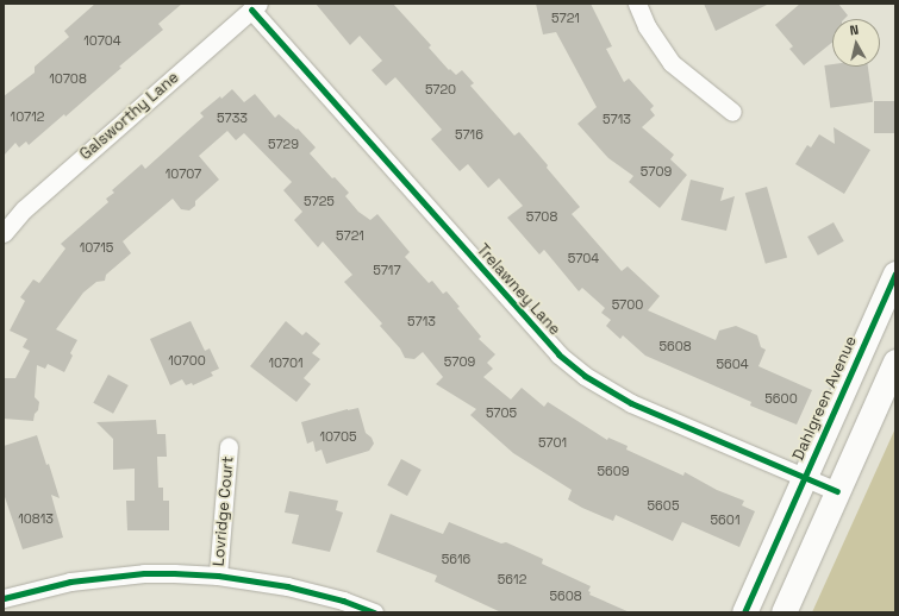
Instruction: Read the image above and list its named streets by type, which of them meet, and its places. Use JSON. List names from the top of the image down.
{
  "streets": {
    "street": [
      "Galsworthy Lane",
      "Trelawney Lane",
      "Dahlgreen Avenue",
      "Lovridge Court"
    ]
  },
  "crossings": [
    ["Galsworthy Lane", "Trelawney Lane"],
    ["Trelawney Lane", "Dahlgreen Avenue"]
  ],
  "house_numbers": [
    "5721",
    "10704",
    "10708",
    "5720",
    "10712",
    "5733",
    "5713",
    "5716",
    "5729",
    "5709",
    "10707",
    "5725",
    "5708",
    "5721",
    "10715",
    "5704",
    "5717",
    "5700",
    "5713",
    "5608",
    "10700",
    "5709",
    "10701",
    "5604",
    "5600",
    "5705",
    "10705",
    "5701",
    "5609",
    "5605",
    "10813",
    "5601",
    "5616",
    "5612",
    "5608"
  ],
  "north": "top"
}
